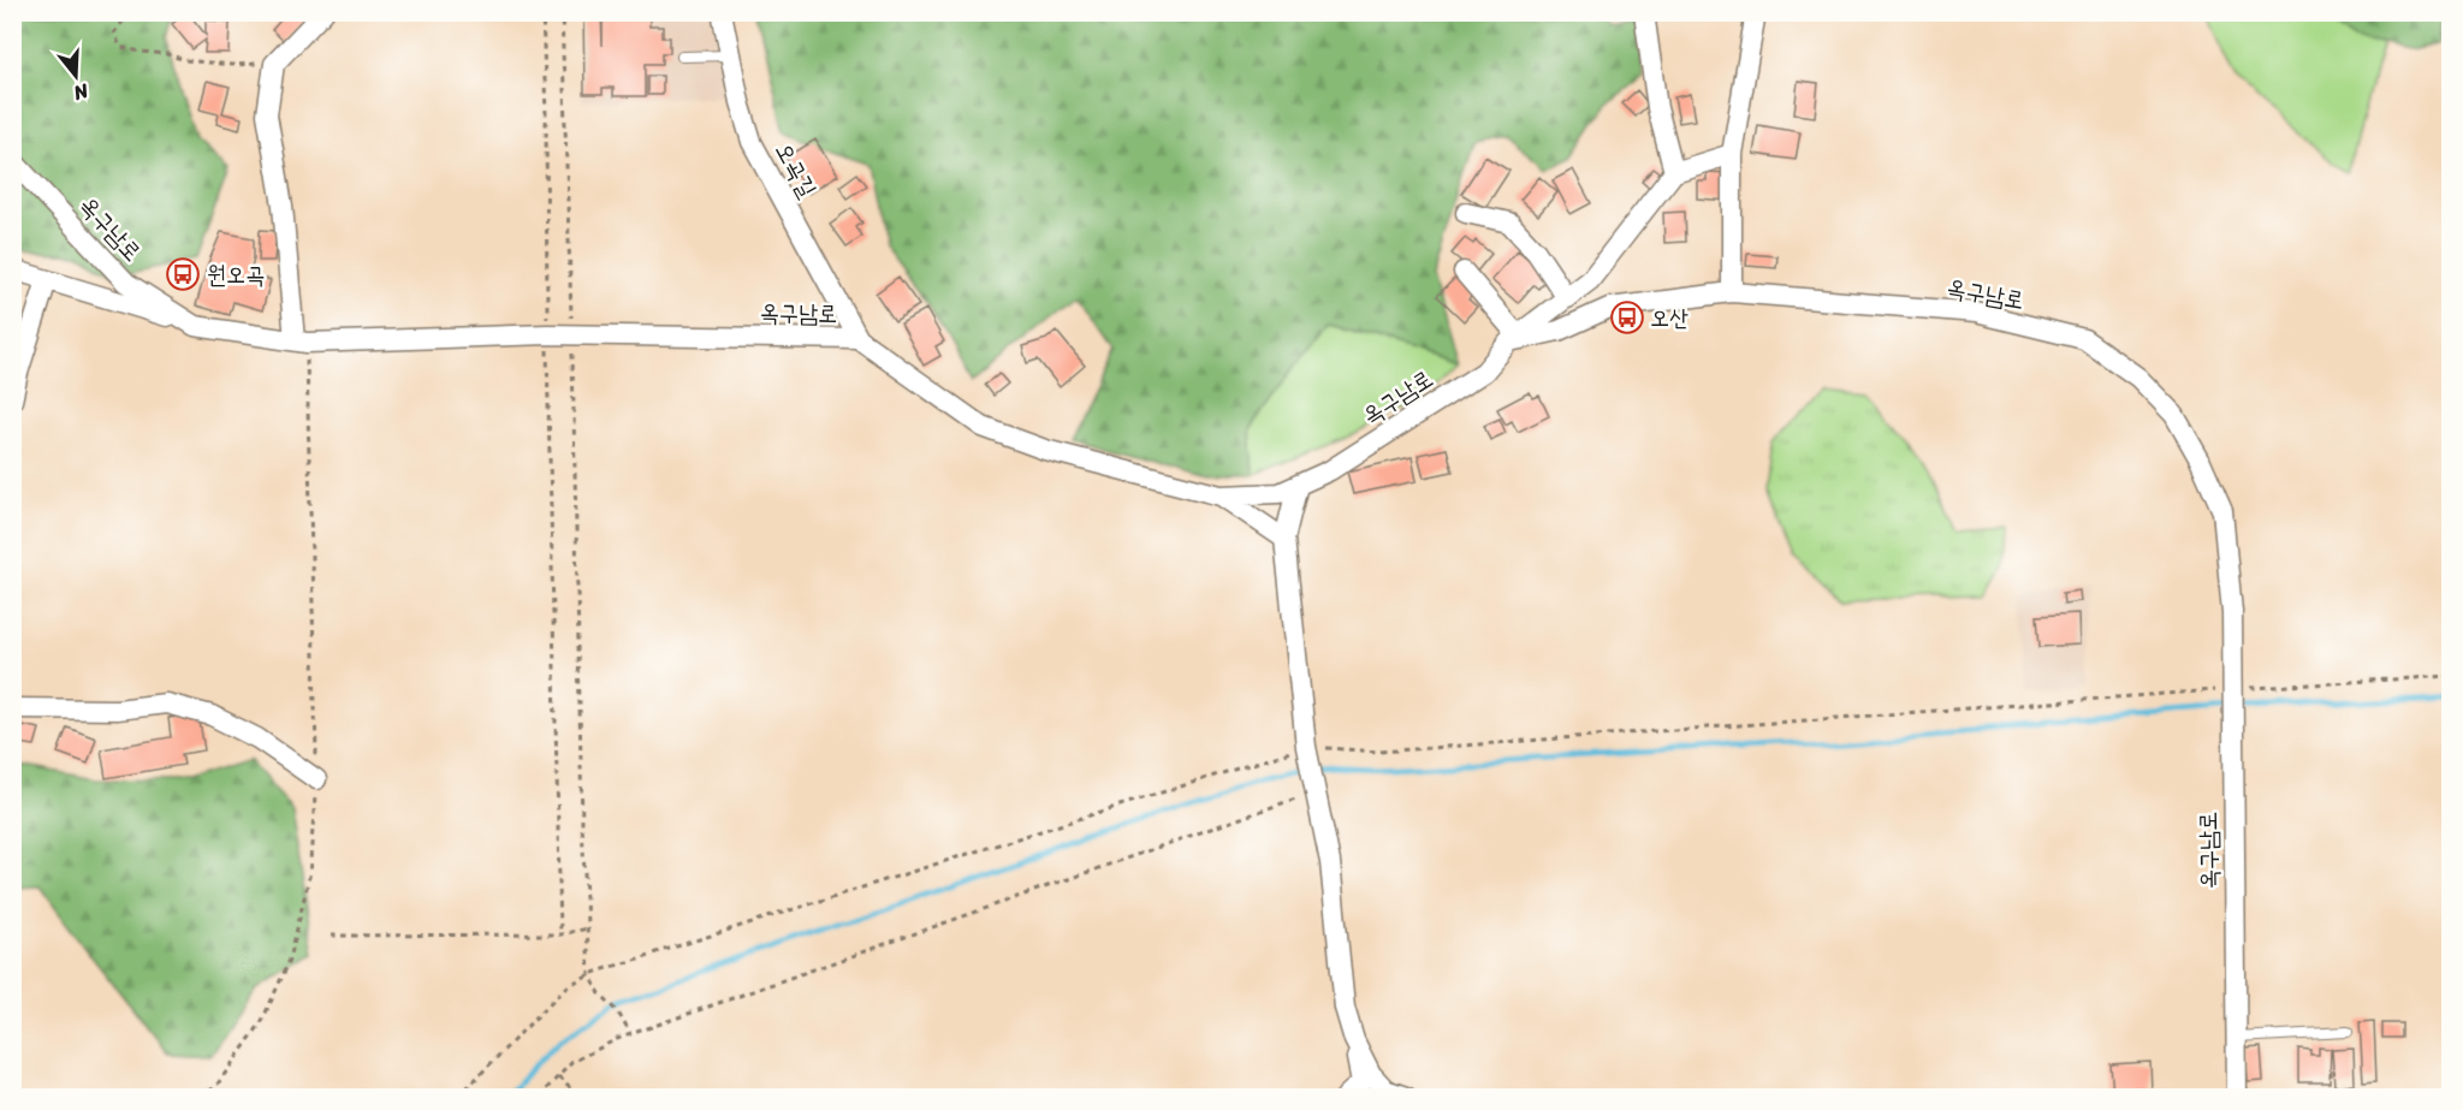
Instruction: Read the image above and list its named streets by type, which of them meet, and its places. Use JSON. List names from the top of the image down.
{
  "streets": {
    "street": ["오곡길", "옥구남로"]
  },
  "crossings": [
    ["오곡길", "옥구남로"]
  ],
  "places": {
    "bus stop": ["원오곡", "오산"]
  },
  "north": "bottom"
}
